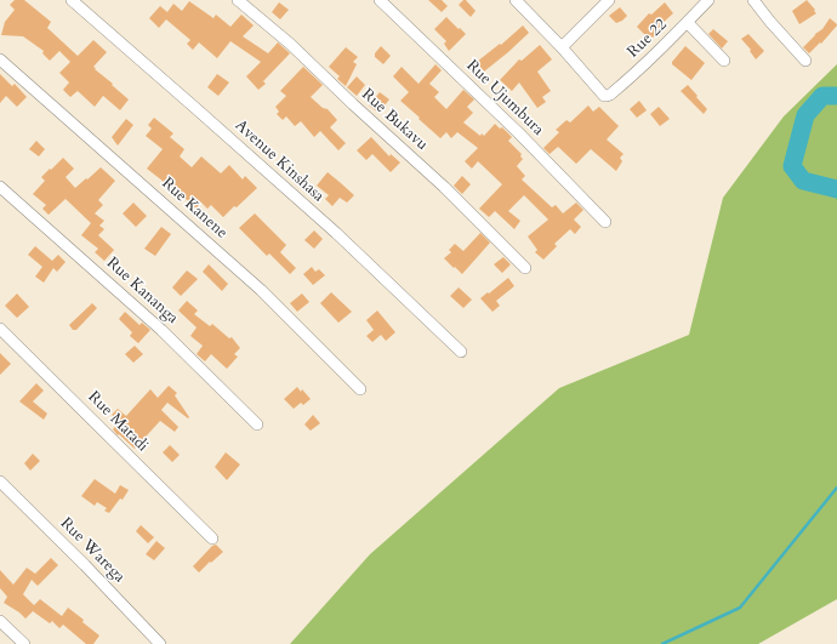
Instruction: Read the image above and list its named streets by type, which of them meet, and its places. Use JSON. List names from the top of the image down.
{
  "streets": {
    "street": [
      "Rue 22",
      "Rue Ujumbura",
      "Rue Bukavu",
      "Avenue Kinshasa",
      "Rue Kanene",
      "Rue Kananga",
      "Rue Matadi",
      "Rue Warega"
    ]
  }
}
